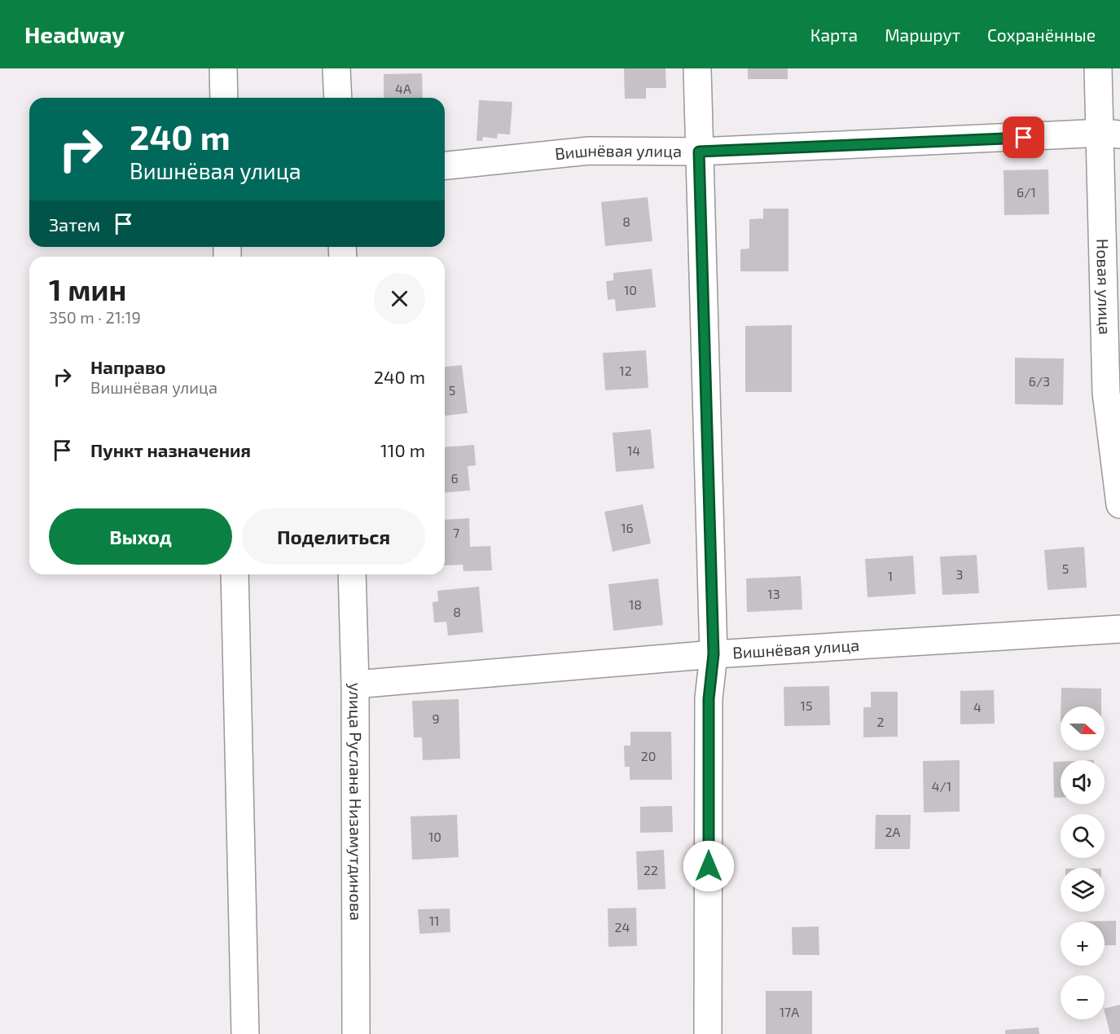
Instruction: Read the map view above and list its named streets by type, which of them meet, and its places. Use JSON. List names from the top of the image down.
{
  "streets": {
    "street": ["Вишнёвая улица", "Новая улица", "улица Руслана Низамутдинова"]
  },
  "crossings": [
    ["Вишнёвая улица", "Новая улица"],
    ["Вишнёвая улица", "улица Руслана Низамутдинова"]
  ],
  "house_numbers": [
    "4А",
    "6/1",
    "8",
    "10",
    "12",
    "6/3",
    "5",
    "14",
    "6",
    "16",
    "7",
    "5",
    "3",
    "1",
    "13",
    "18",
    "8",
    "15",
    "4",
    "9",
    "2",
    "20",
    "4/1",
    "2А",
    "10",
    "22",
    "11",
    "24",
    "17А"
  ],
  "north": "right",
  "page": {
    "header": "Headway",
    "nav": ["Карта", "Маршрут", "Сохранённые"],
    "turn": ["240 m", "Вишнёвая улица"],
    "then": "Затем",
    "heading": ["1 мин", "350 m · 21:19"],
    "list": [
      {
        "name": "Направо",
        "note": "Вишнёвая улица",
        "value": "240 m"
      },
      {
        "name": "Пункт назначения",
        "value": "110 m"
      }
    ],
    "buttons": ["Выход", "Поделиться"],
    "map_buttons": ["+", "−"]
  }
}
